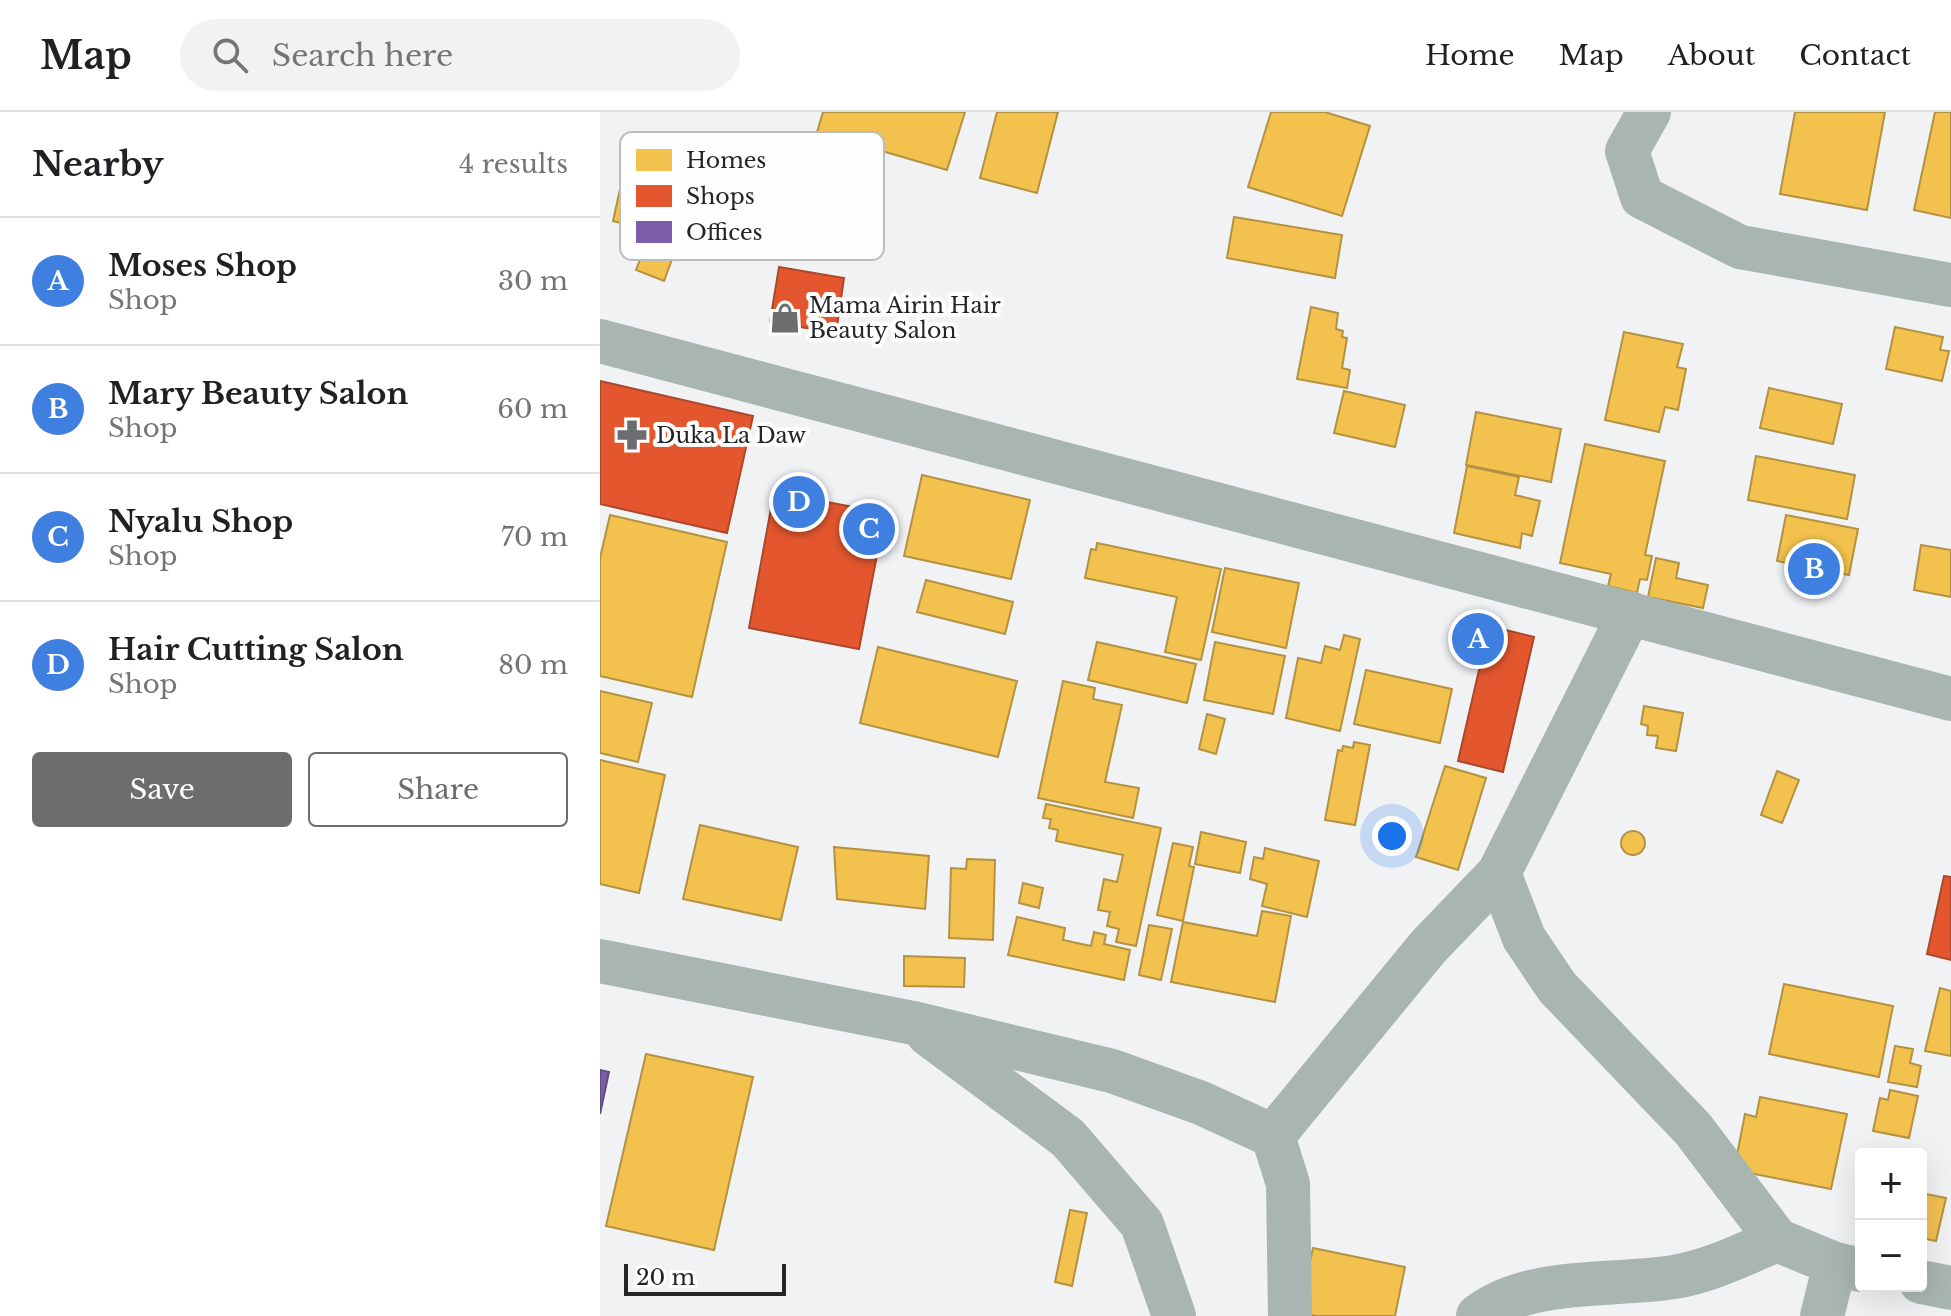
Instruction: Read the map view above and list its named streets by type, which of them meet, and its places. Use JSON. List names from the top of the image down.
{
  "places": {
    "shop": ["Mama Airin Hair Beauty Salon"],
    "pharmacy": ["Duka La Daw"]
  },
  "legend": ["Homes", "Shops", "Offices"],
  "scale_bar": "20 m",
  "page": {
    "header": "Map",
    "search": "Search here",
    "nav": [
      "Home",
      "Map",
      "About",
      "Contact"
    ],
    "heading": ["Nearby", "4 results"],
    "list": [
      {
        "mark": "A",
        "name": "Moses Shop",
        "note": "Shop",
        "value": "30 m"
      },
      {
        "mark": "B",
        "name": "Mary Beauty Salon",
        "note": "Shop",
        "value": "60 m"
      },
      {
        "mark": "C",
        "name": "Nyalu Shop",
        "note": "Shop",
        "value": "70 m"
      },
      {
        "mark": "D",
        "name": "Hair Cutting Salon",
        "note": "Shop",
        "value": "80 m"
      }
    ],
    "pins": [
      "D",
      "C",
      "B",
      "A"
    ],
    "buttons": ["Save", "Share"],
    "map_buttons": ["+", "−"],
    "scale": "20 m"
  }
}
